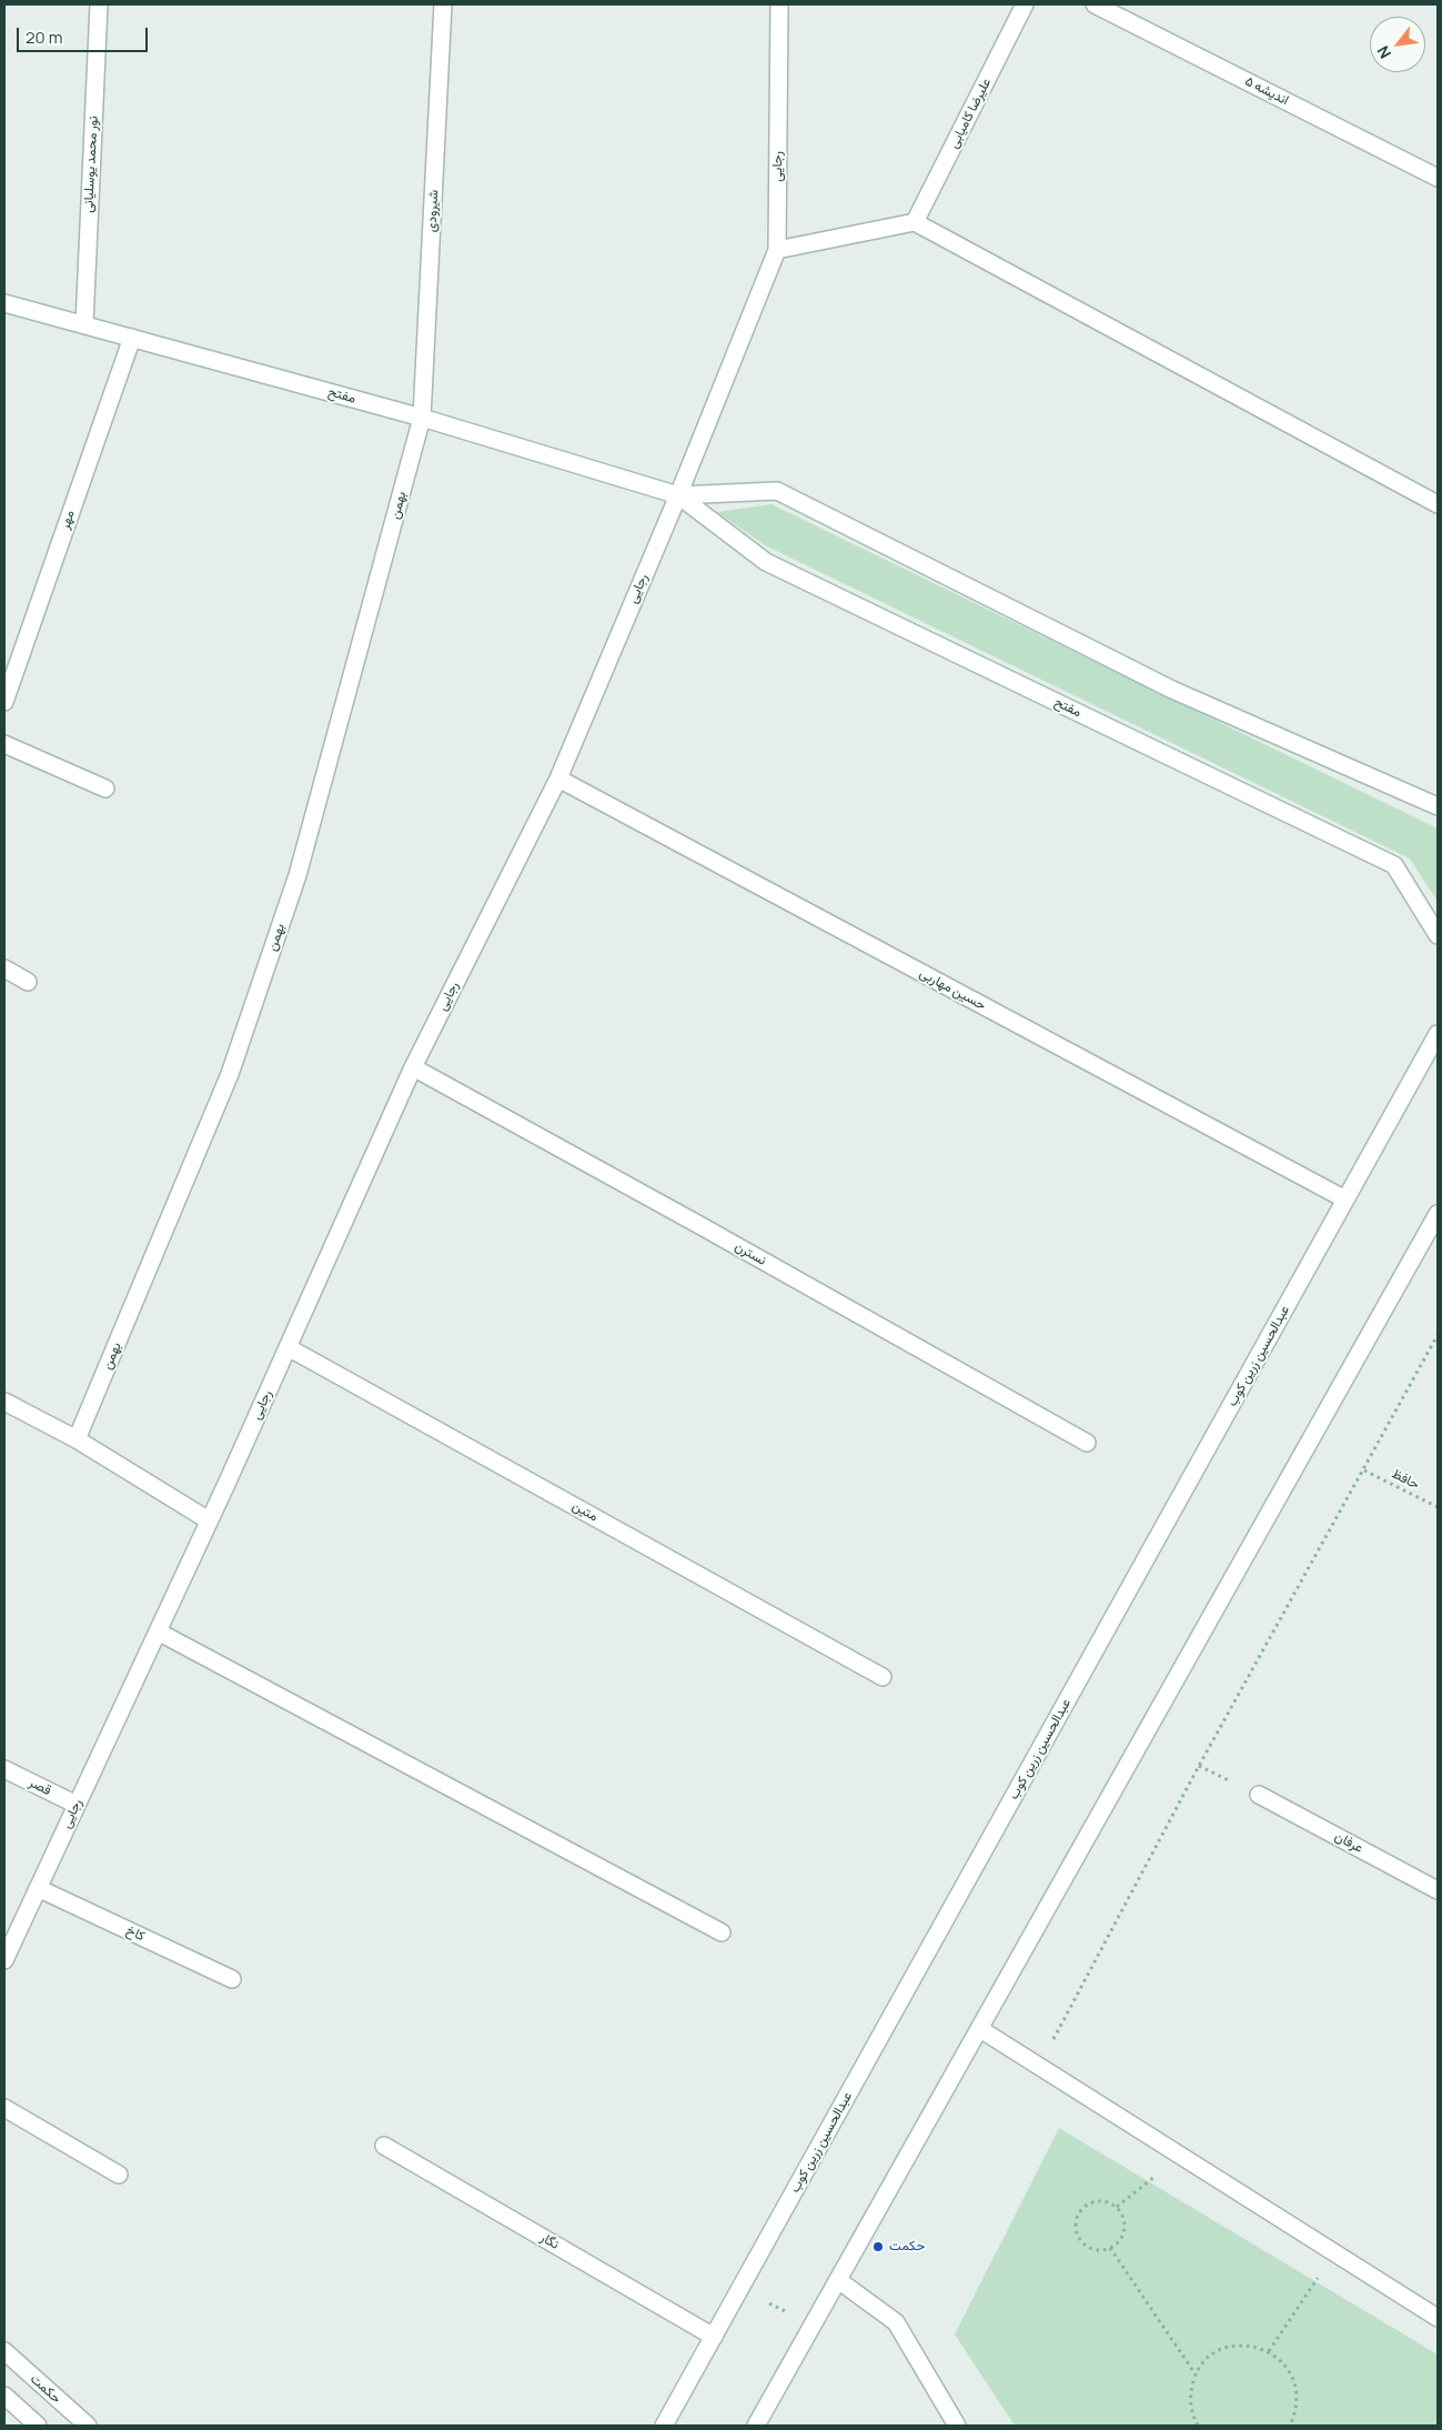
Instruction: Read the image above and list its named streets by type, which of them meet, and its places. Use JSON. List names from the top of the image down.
{
  "streets": {
    "street": [
      "اندیشه ۵",
      "علیرضا کامیابی",
      "نور محمد یوسلیانی",
      "رجایی",
      "شیرودی",
      "مفتح",
      "بهمن",
      "مهر",
      "حسین مهاربی",
      "نسترن",
      "عبدالحسین زرین کوب",
      "متین",
      "قصر",
      "عرفان",
      "کاخ",
      "نگار",
      "حکمت"
    ],
    "path": ["حافظ"]
  },
  "crossings": [
    ["نور محمد یوسلیانی", "مفتح"],
    ["رجایی", "مفتح"],
    ["رجایی", "حسین مهاربی"],
    ["رجایی", "نسترن"],
    ["رجایی", "متین"],
    ["رجایی", "قصر"],
    ["رجایی", "کاخ"],
    ["شیرودی", "مفتح"],
    ["شیرودی", "بهمن"],
    ["مفتح", "بهمن"],
    ["مفتح", "مهر"],
    ["حسین مهاربی", "عبدالحسین زرین کوب"],
    ["عبدالحسین زرین کوب", "نگار"]
  ],
  "places": ["حکمت"],
  "scale_bar": "20 m",
  "north": "bottom left"
}
